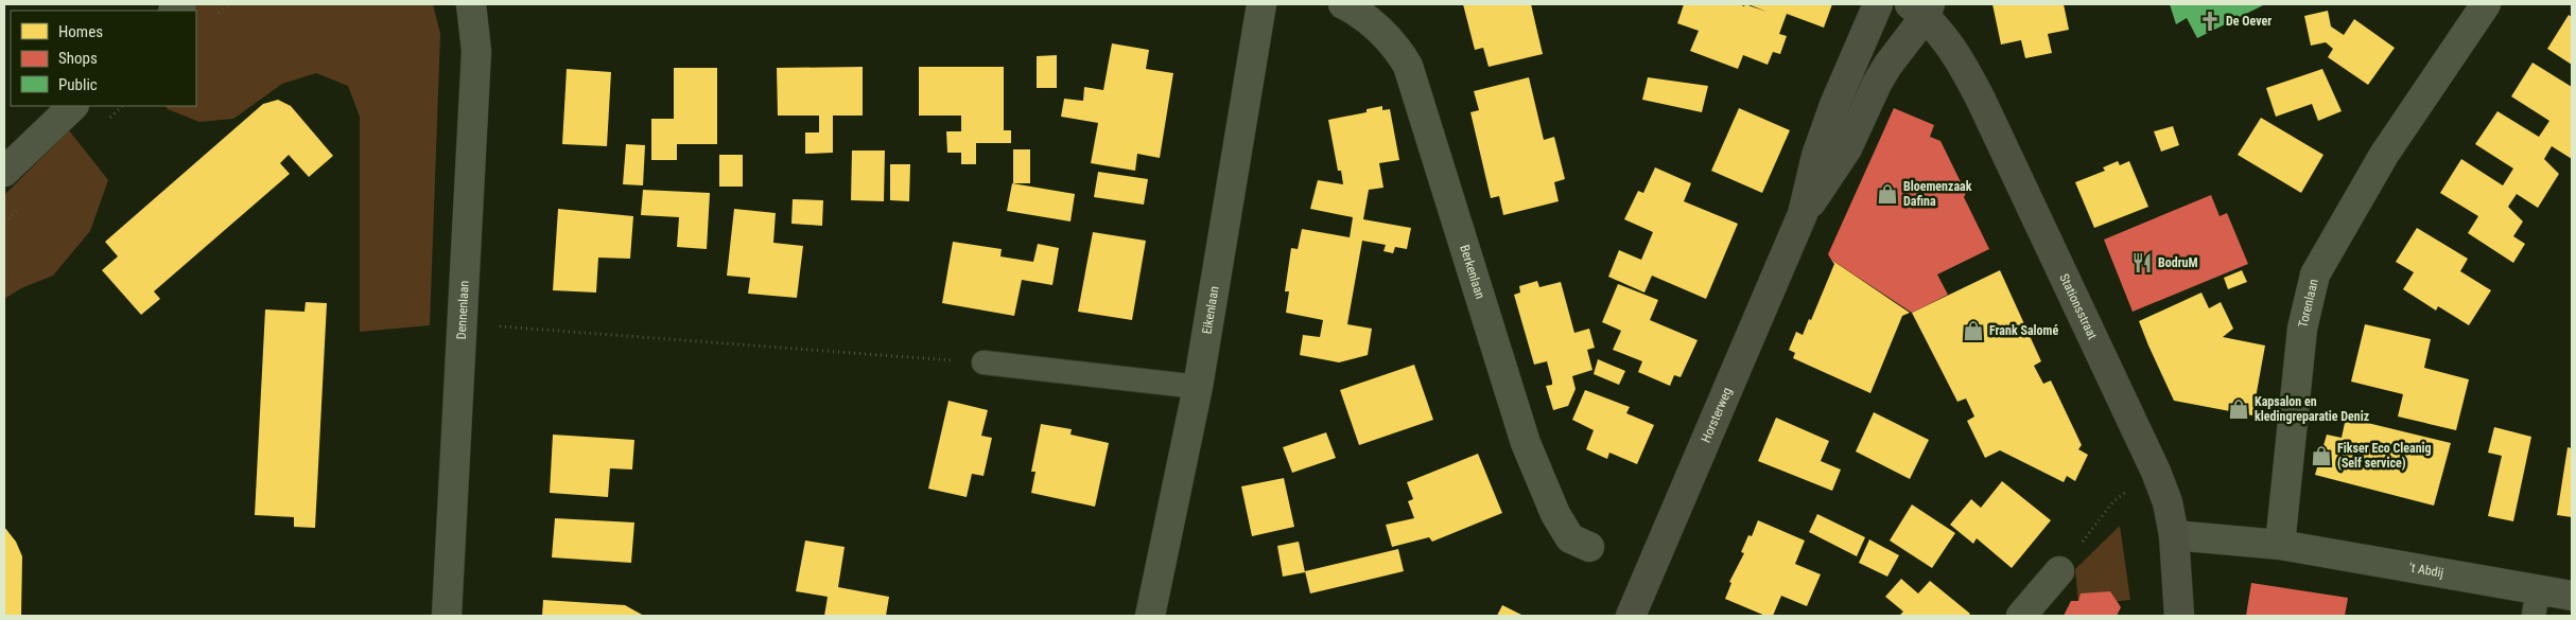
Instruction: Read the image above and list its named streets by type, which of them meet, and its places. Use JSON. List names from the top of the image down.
{
  "streets": {
    "main road": ["Stationsstraat", "Horsterweg"],
    "street": [
      "Berkenlaan",
      "Torenlaan",
      "Dennenlaan",
      "Eikenlaan",
      "'t Abdij"
    ]
  },
  "crossings": [
    ["Torenlaan", "'t Abdij"],
    ["Stationsstraat", "Horsterweg"]
  ],
  "places": {
    "church": ["De Oever"],
    "shop": [
      "Bloemenzaak Dafina",
      "Frank Salomé",
      "Kapsalon en kledingreparatie Deniz",
      "Fikser Eco Cleanig (Self service)"
    ],
    "restaurant": ["BodruM"]
  },
  "legend": ["Homes", "Shops", "Public"]
}
